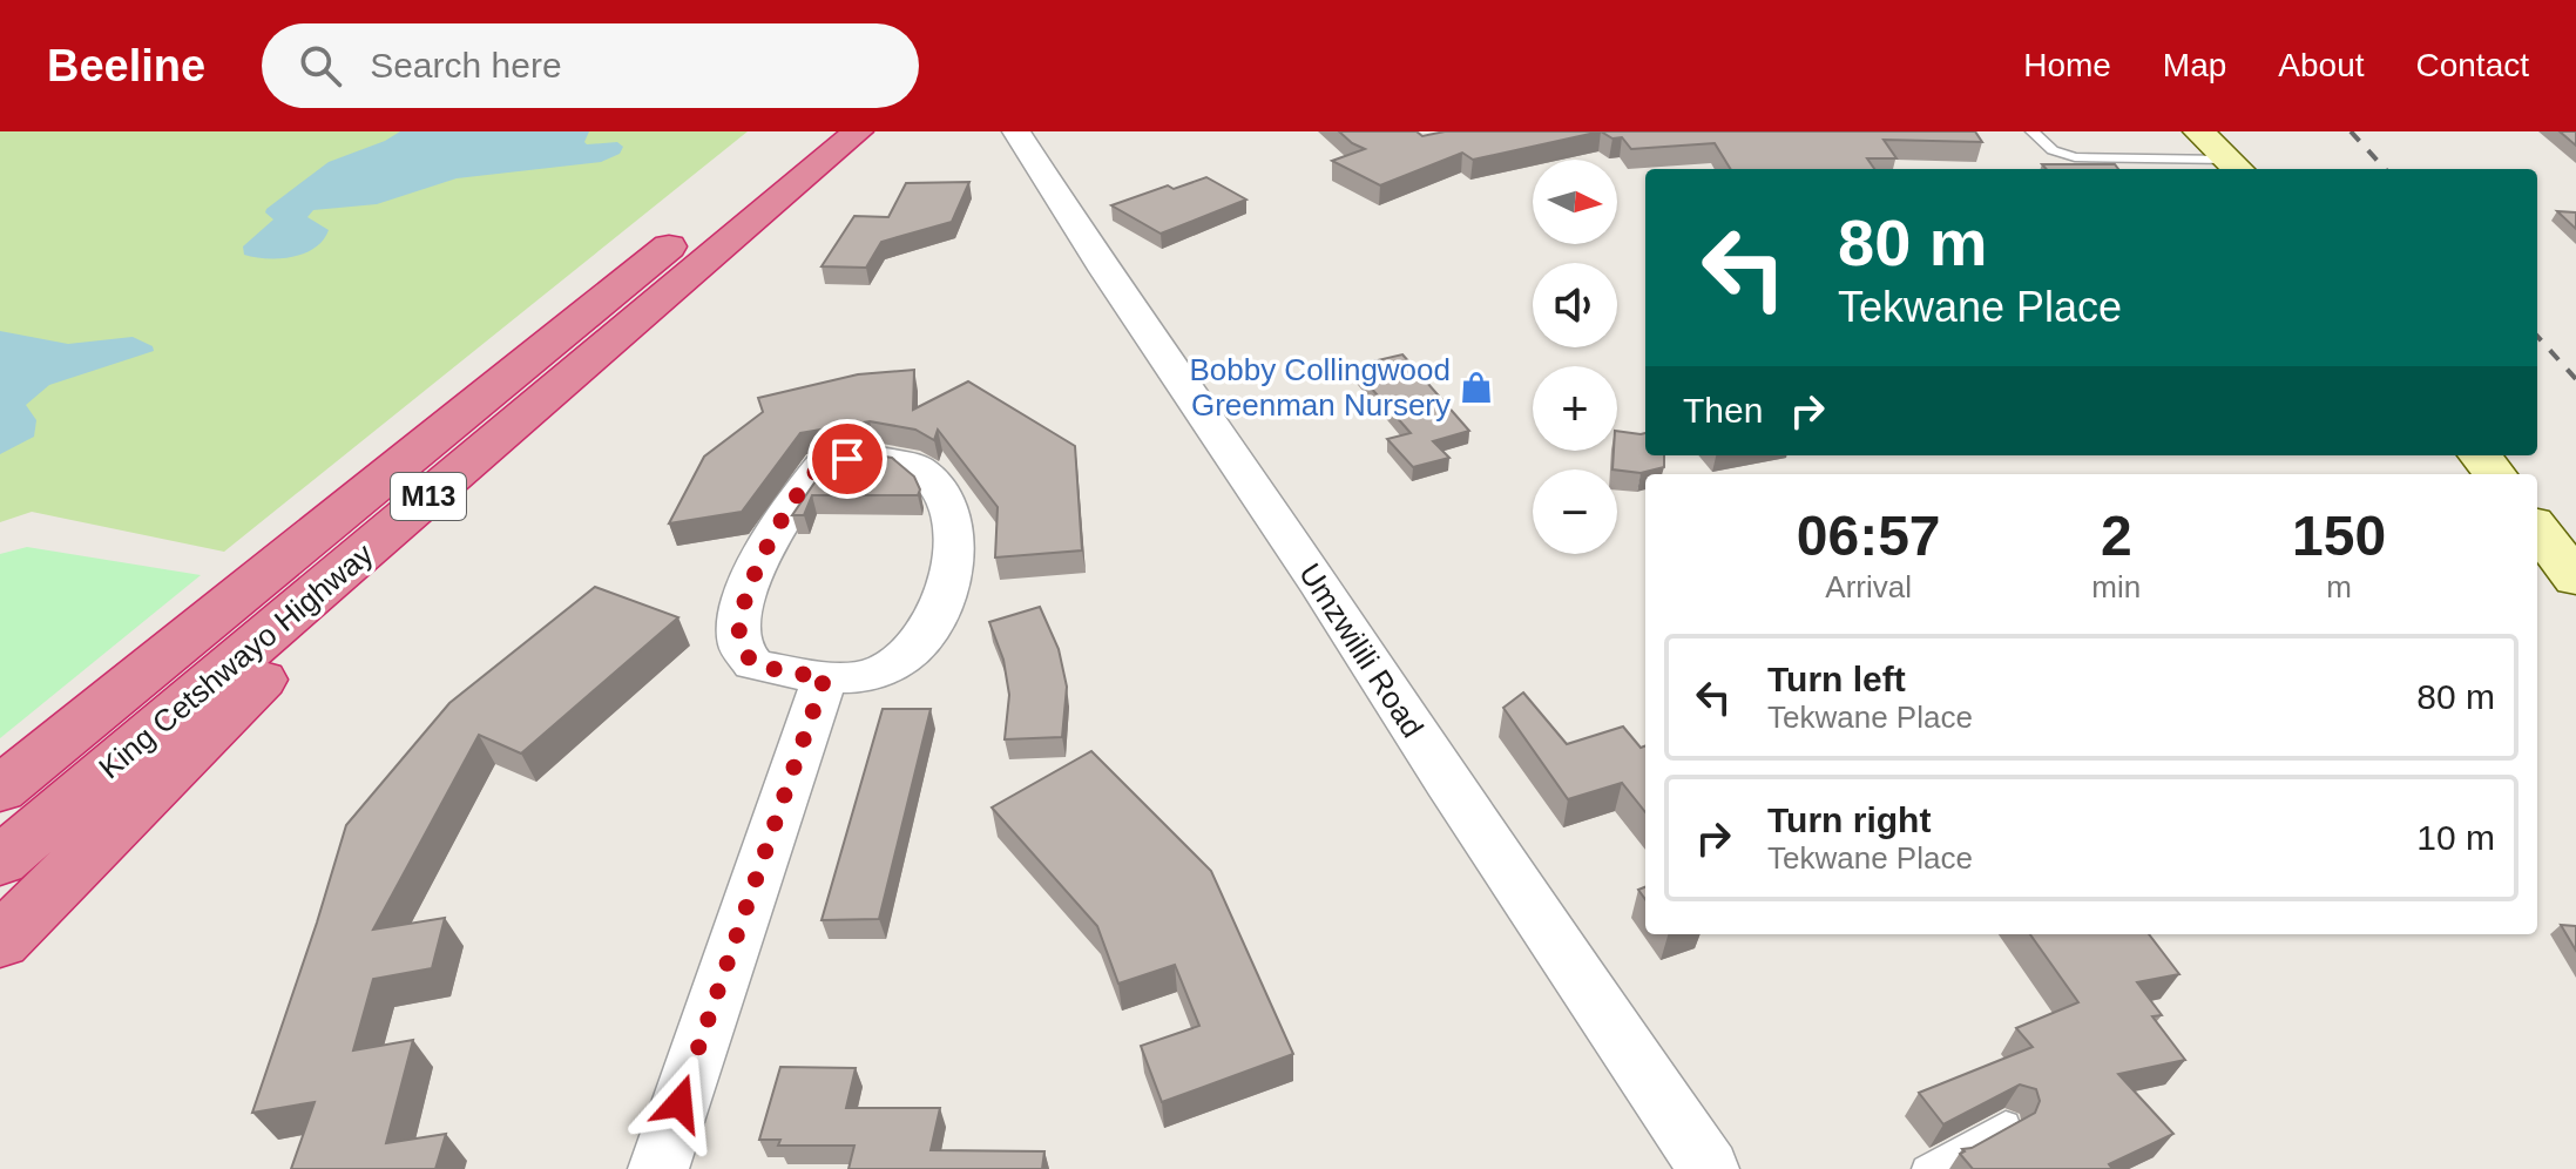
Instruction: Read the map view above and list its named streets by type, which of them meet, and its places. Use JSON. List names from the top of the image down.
{
  "streets": {
    "highway": ["M13", "King Cetshwayo Highway"],
    "street": ["Umzwilili Road"]
  },
  "places": {
    "shop": ["Bobby Collingwood Greenman Nursery"]
  },
  "north": "right",
  "page": {
    "header": "Beeline",
    "search": "Search here",
    "nav": [
      "Home",
      "Map",
      "About",
      "Contact"
    ],
    "map_buttons": ["+", "−"],
    "turn": ["80 m", "Tekwane Place"],
    "then": "Then",
    "eta": [
      "06:57",
      "Arrival",
      "2",
      "min",
      "150",
      "m"
    ],
    "list": [
      {
        "name": "Turn left",
        "note": "Tekwane Place",
        "value": "80 m"
      },
      {
        "name": "Turn right",
        "note": "Tekwane Place",
        "value": "10 m"
      }
    ]
  }
}
